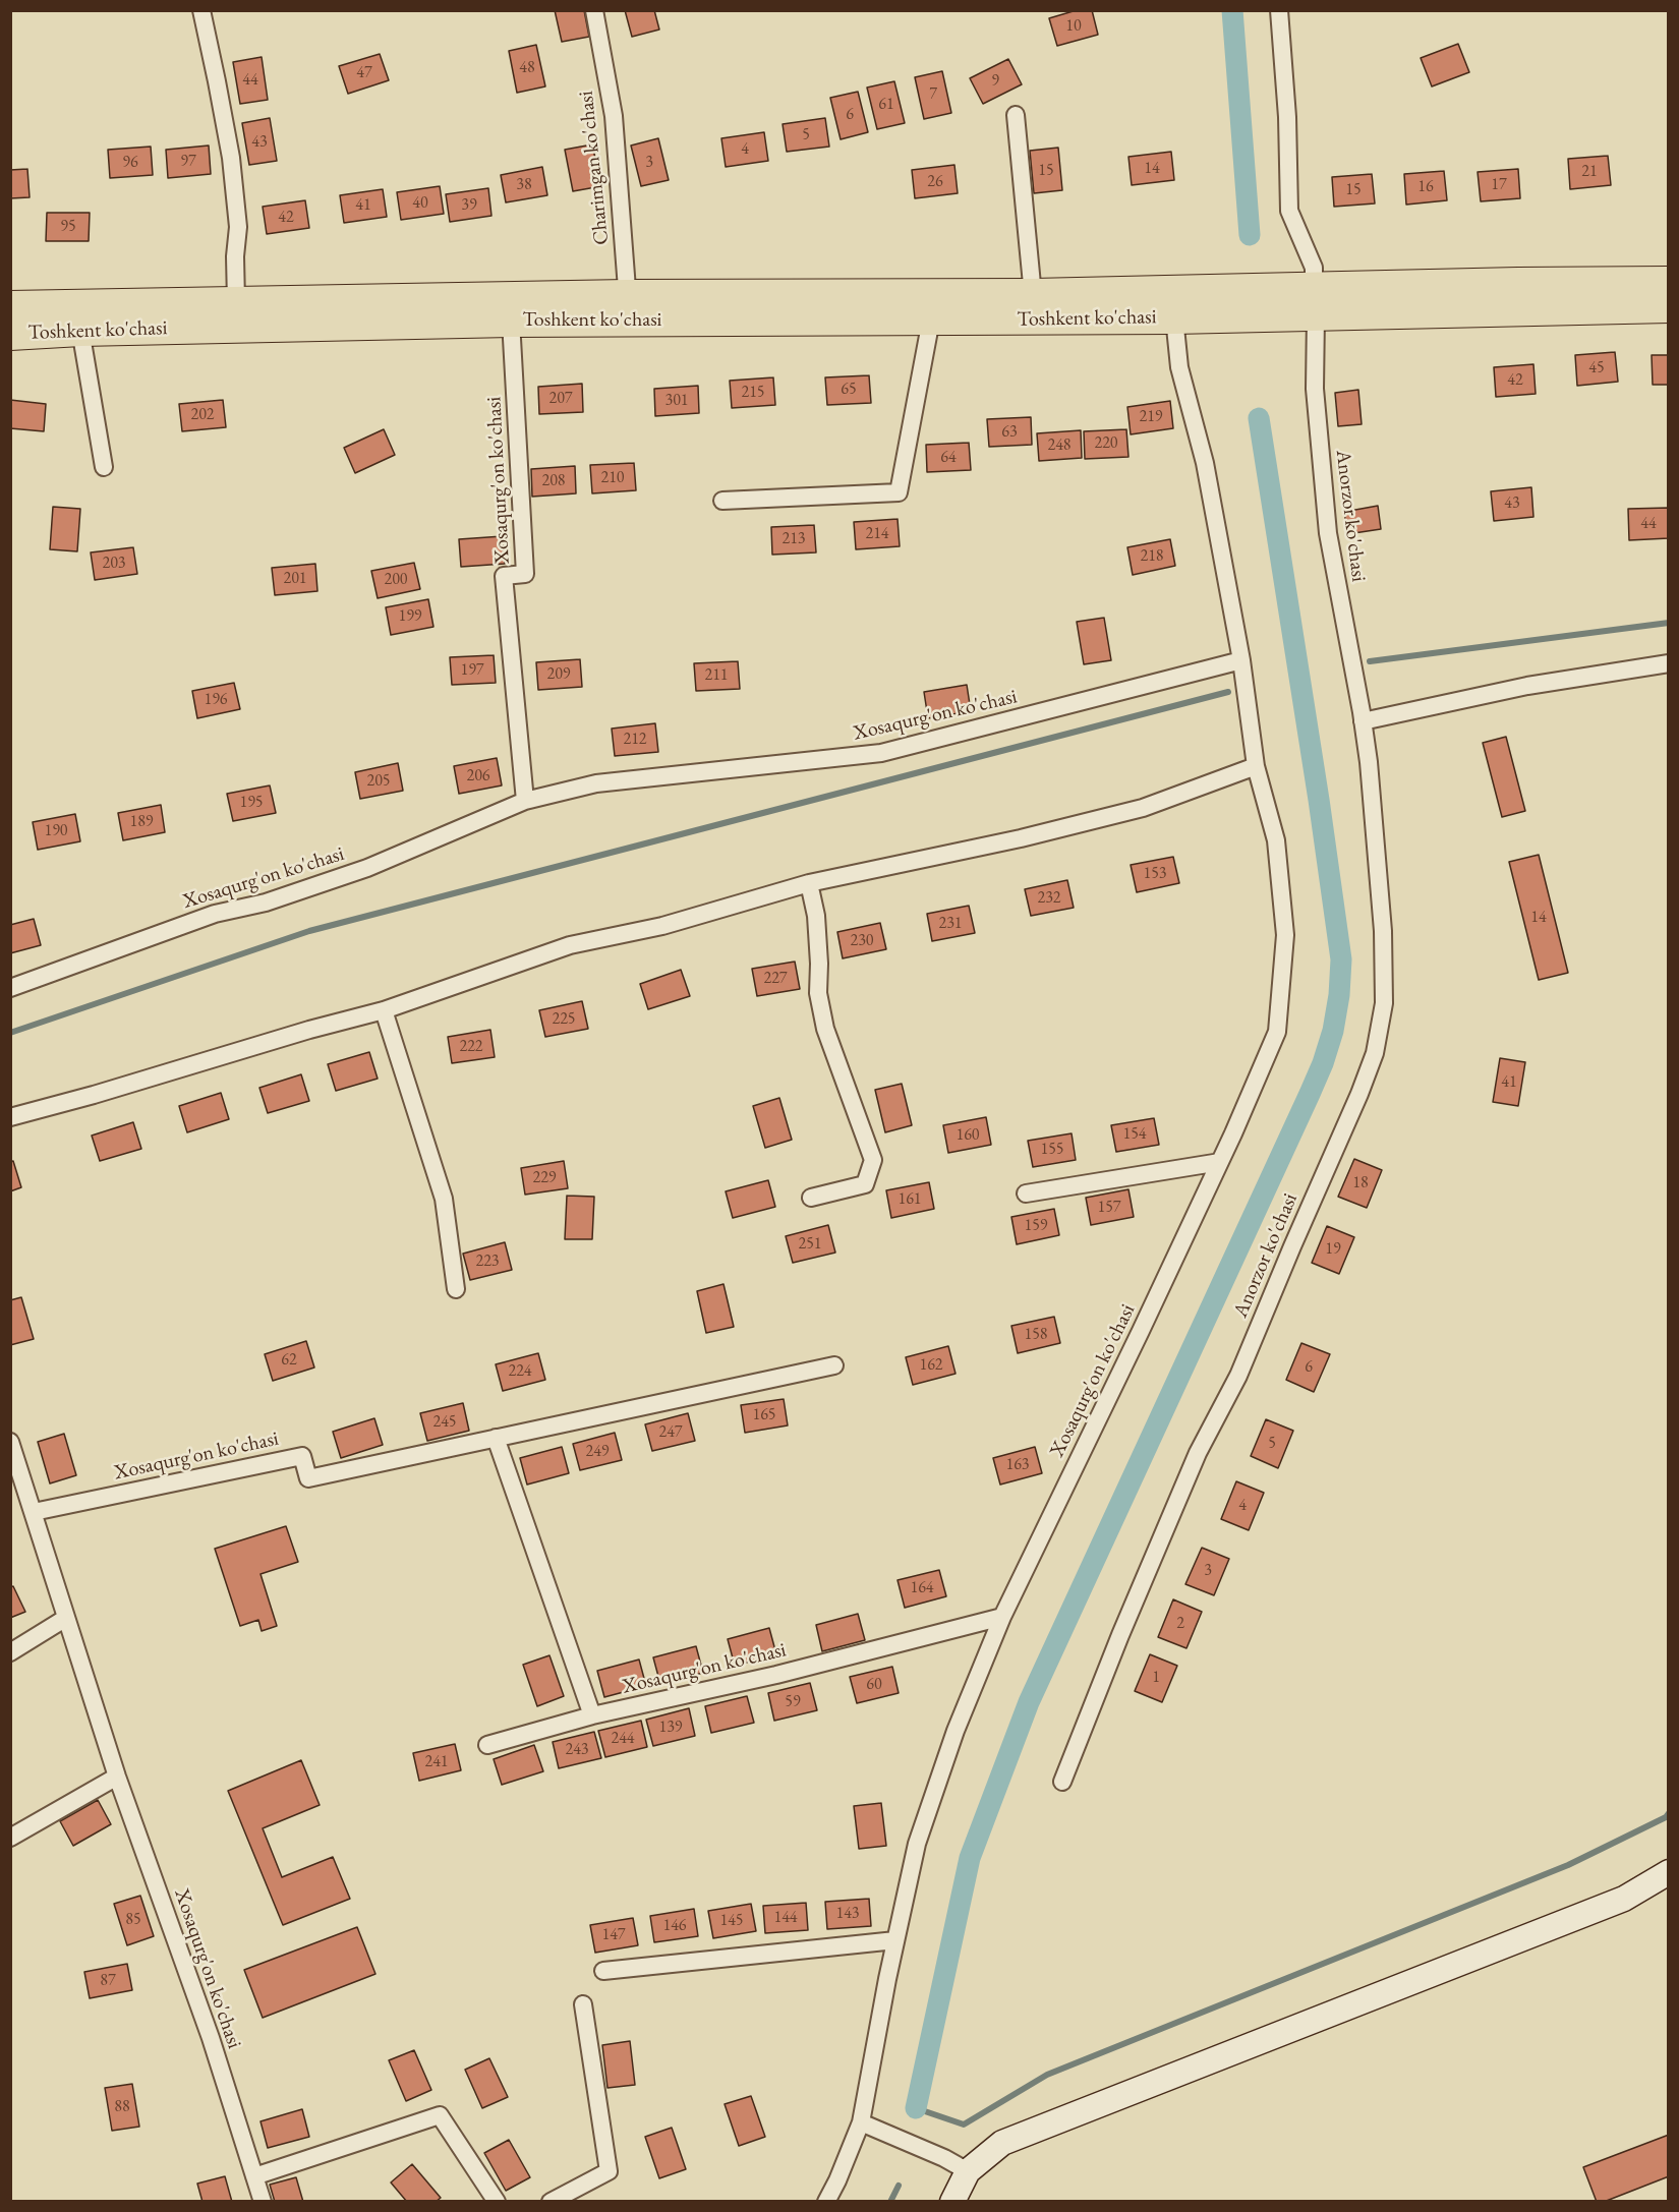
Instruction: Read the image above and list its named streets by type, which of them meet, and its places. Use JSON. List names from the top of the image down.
{
  "streets": {
    "highway": ["Toshkent ko'chasi"],
    "street": ["Charimgan ko'chasi", "Xosaqurg'on ko'chasi", "Anorzor ko'chasi"]
  },
  "crossings": [
    ["Charimgan ko'chasi", "Toshkent ko'chasi"],
    ["Toshkent ko'chasi", "Xosaqurg'on ko'chasi"]
  ],
  "house_numbers": [
    "10",
    "48",
    "47",
    "44",
    "9",
    "7",
    "61",
    "6",
    "5",
    "43",
    "4",
    "97",
    "96",
    "3",
    "14",
    "15",
    "21",
    "26",
    "38",
    "17",
    "16",
    "15",
    "40",
    "41",
    "39",
    "42",
    "95",
    "45",
    "42",
    "65",
    "215",
    "207",
    "301",
    "202",
    "219",
    "63",
    "220",
    "248",
    "64",
    "210",
    "208",
    "43",
    "44",
    "214",
    "213",
    "218",
    "203",
    "201",
    "200",
    "199",
    "197",
    "209",
    "211",
    "196",
    "212",
    "206",
    "205",
    "195",
    "189",
    "190",
    "153",
    "232",
    "14",
    "231",
    "230",
    "227",
    "225",
    "222",
    "41",
    "154",
    "160",
    "155",
    "229",
    "18",
    "161",
    "157",
    "159",
    "251",
    "19",
    "223",
    "158",
    "62",
    "162",
    "6",
    "224",
    "165",
    "245",
    "247",
    "5",
    "249",
    "163",
    "4",
    "3",
    "164",
    "2",
    "1",
    "60",
    "59",
    "139",
    "244",
    "243",
    "241",
    "143",
    "144",
    "85",
    "145",
    "146",
    "147",
    "87",
    "88"
  ]
}
